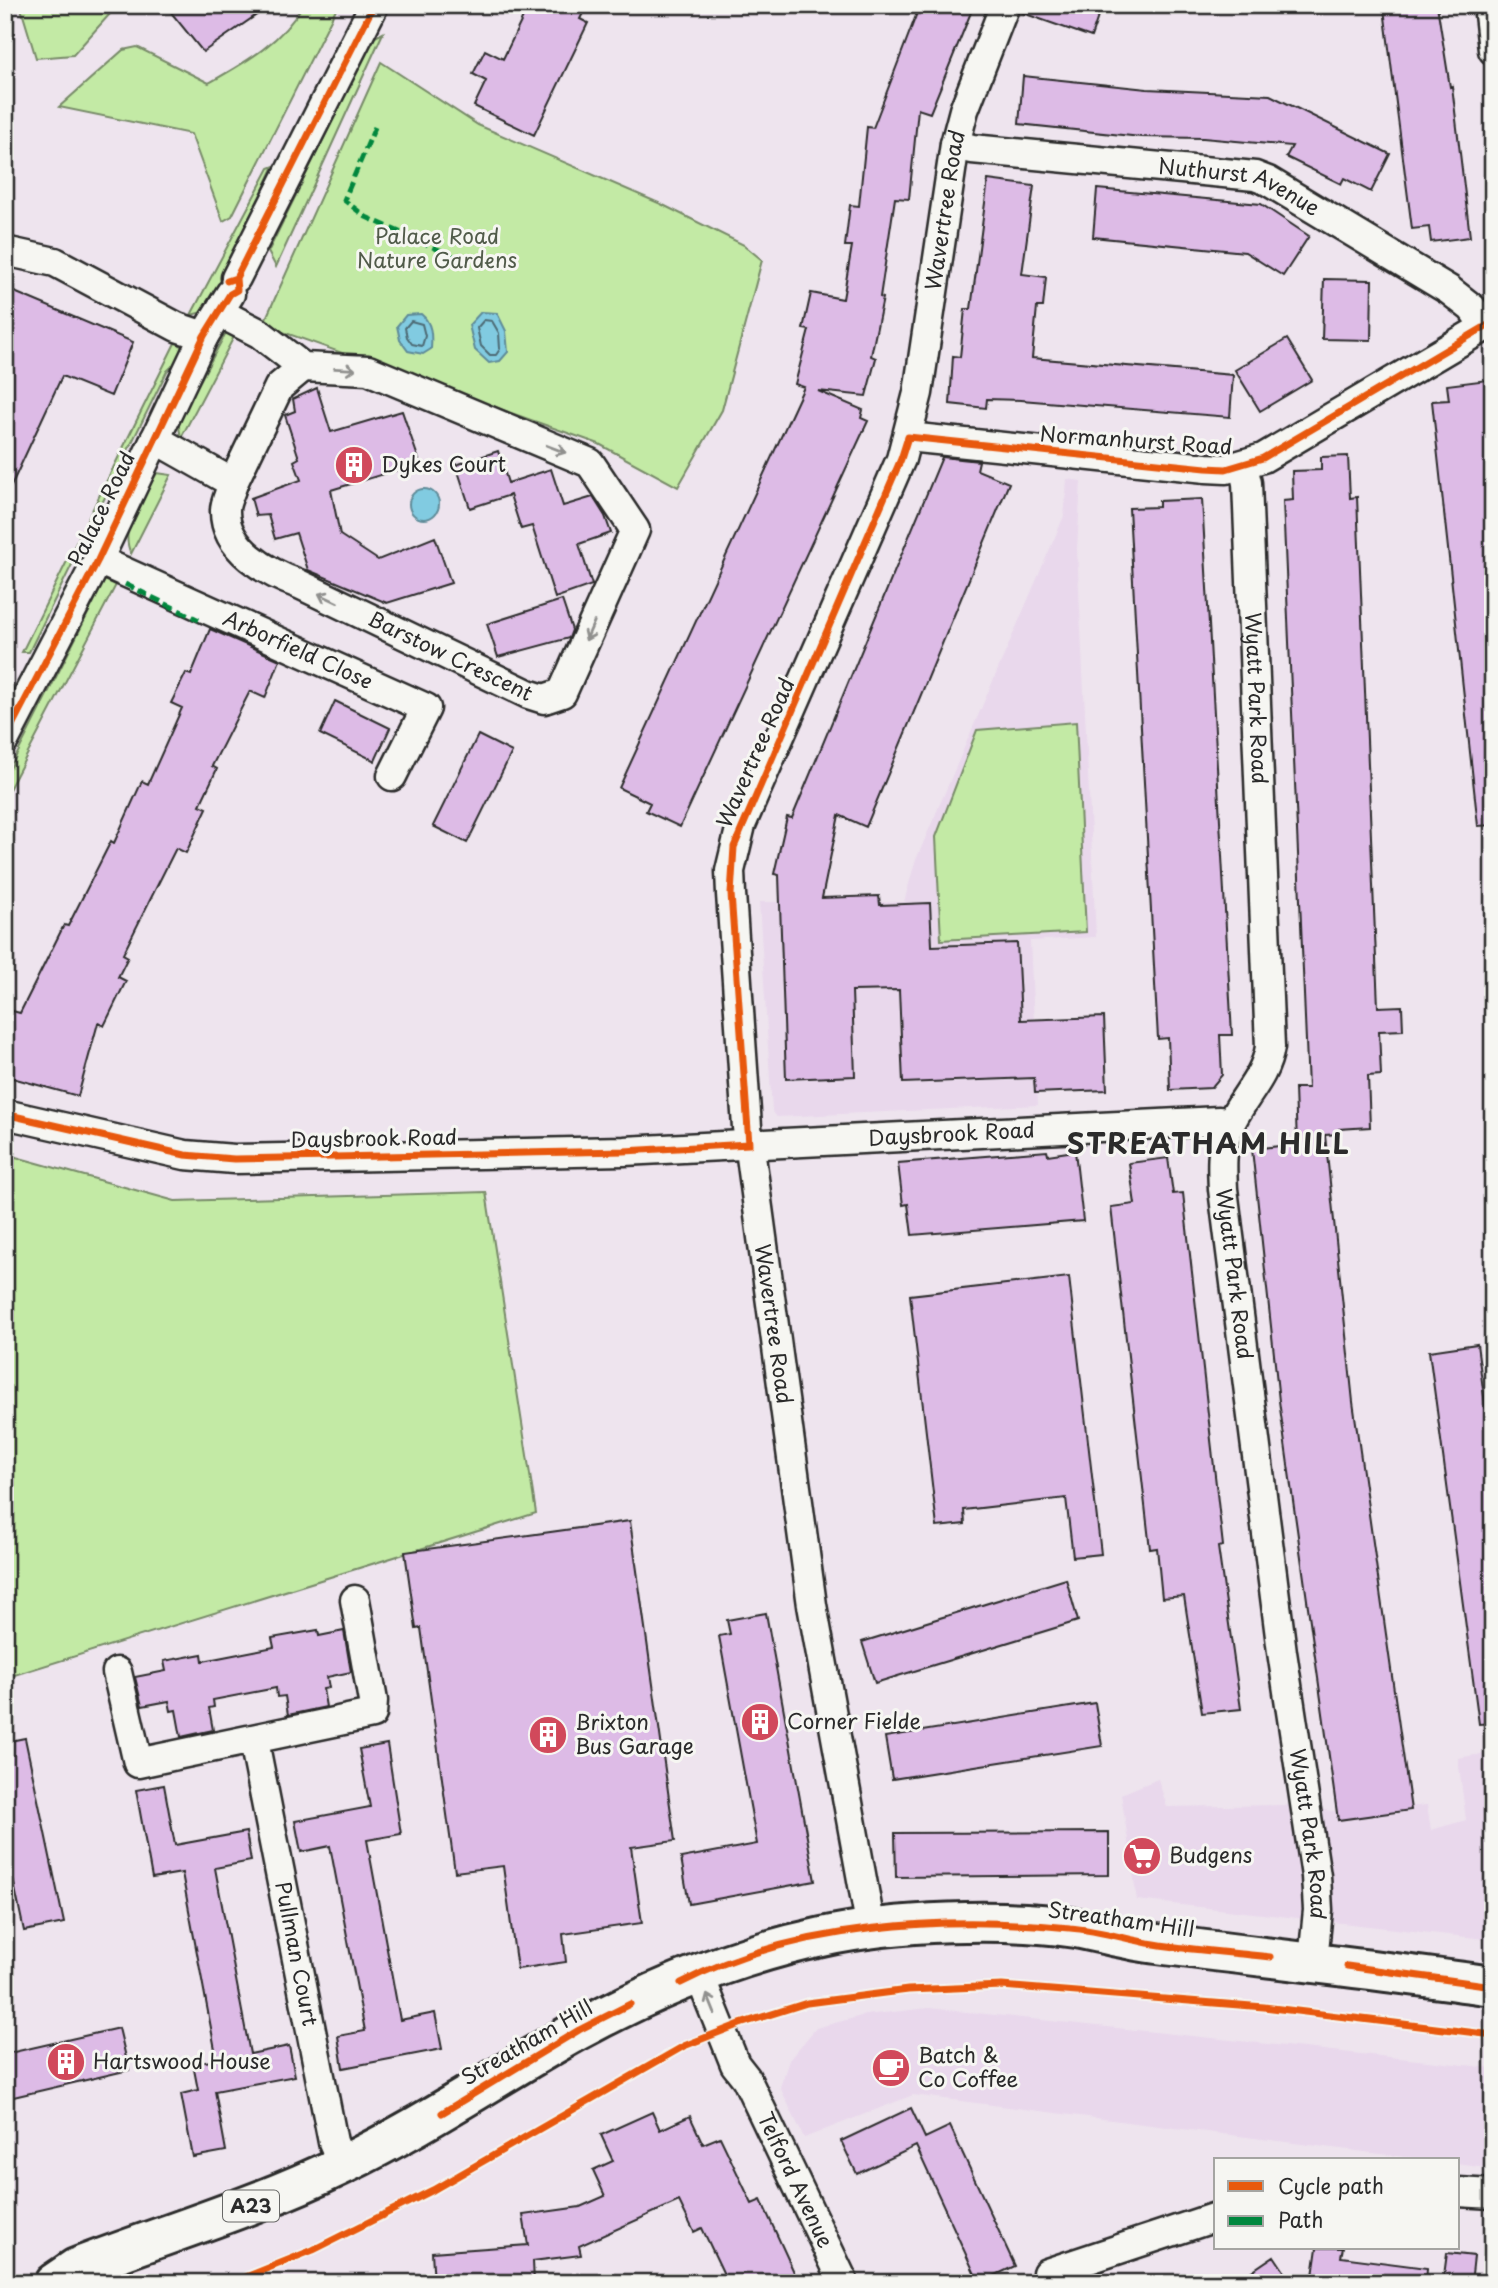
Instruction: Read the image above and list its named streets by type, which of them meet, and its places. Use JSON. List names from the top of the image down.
{
  "streets": {
    "highway": ["Streatham Hill", "A23"],
    "street": [
      "Nuthurst Avenue",
      "Wavertree Road",
      "Normanhurst Road",
      "Palace Road",
      "Arborfield Close",
      "Barstow Crescent",
      "Wyatt Park Road",
      "Daysbrook Road",
      "Pullman Court",
      "Telford Avenue"
    ]
  },
  "crossings": [
    ["Nuthurst Avenue", "Wavertree Road"],
    ["Nuthurst Avenue", "Normanhurst Road"],
    ["Wavertree Road", "Normanhurst Road"],
    ["Wavertree Road", "Daysbrook Road"],
    ["Wavertree Road", "Streatham Hill"],
    ["Normanhurst Road", "Wyatt Park Road"],
    ["Palace Road", "Arborfield Close"],
    ["Wyatt Park Road", "Daysbrook Road"],
    ["Wyatt Park Road", "Streatham Hill"],
    ["Streatham Hill", "Pullman Court"],
    ["Streatham Hill", "Telford Avenue"]
  ],
  "one_way": ["Telford Avenue"],
  "districts": ["STREATHAM HILL"],
  "parks": ["Palace Road Nature Gardens"],
  "places": {
    "building": [
      "Dykes Court",
      "Corner Fielde",
      "Brixton Bus Garage",
      "Hartswood House"
    ],
    "supermarket": ["Budgens"],
    "cafe": ["Batch & Co Coffee"]
  },
  "legend": ["Cycle path", "Path"]
}
